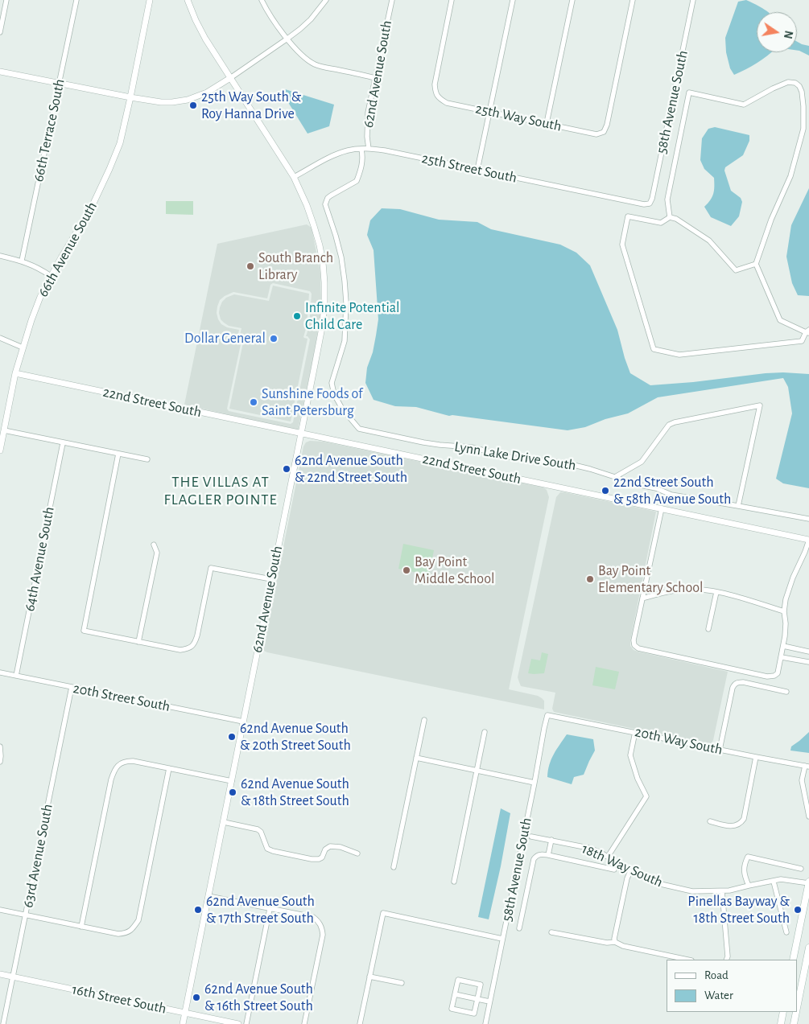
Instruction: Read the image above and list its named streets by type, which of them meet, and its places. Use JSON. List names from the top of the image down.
{
  "streets": {
    "street": [
      "62nd Avenue South",
      "58th Avenue South",
      "25th Way South",
      "66th Terrace South",
      "25th Street South",
      "66th Avenue South",
      "22nd Street South",
      "Lynn Lake Drive South",
      "64th Avenue South",
      "20th Street South",
      "20th Way South",
      "63rd Avenue South",
      "18th Way South",
      "16th Street South"
    ]
  },
  "crossings": [
    ["62nd Avenue South", "25th Street South"],
    ["62nd Avenue South", "22nd Street South"],
    ["62nd Avenue South", "20th Street South"],
    ["62nd Avenue South", "16th Street South"],
    ["58th Avenue South", "25th Street South"],
    ["58th Avenue South", "20th Way South"],
    ["25th Street South", "Lynn Lake Drive South"],
    ["66th Avenue South", "22nd Street South"],
    ["64th Avenue South", "20th Street South"],
    ["20th Street South", "63rd Avenue South"],
    ["63rd Avenue South", "16th Street South"]
  ],
  "districts": ["THE VILLAS AT FLAGLER POINTE"],
  "places": [
    "25th Way South & Roy Hanna Drive",
    "South Branch Library",
    "Infinite Potential Child Care",
    "Dollar General",
    "Sunshine Foods of Saint Petersburg",
    "62nd Avenue South & 22nd Street South",
    "22nd Street South & 58th Avenue South",
    "Bay Point Middle School",
    "Bay Point Elementary School",
    "62nd Avenue South & 20th Street South",
    "62nd Avenue South & 18th Street South",
    "62nd Avenue South & 17th Street South",
    "Pinellas Bayway & 18th Street South",
    "62nd Avenue South & 16th Street South"
  ],
  "legend": ["Road", "Water"],
  "north": "right"
}
